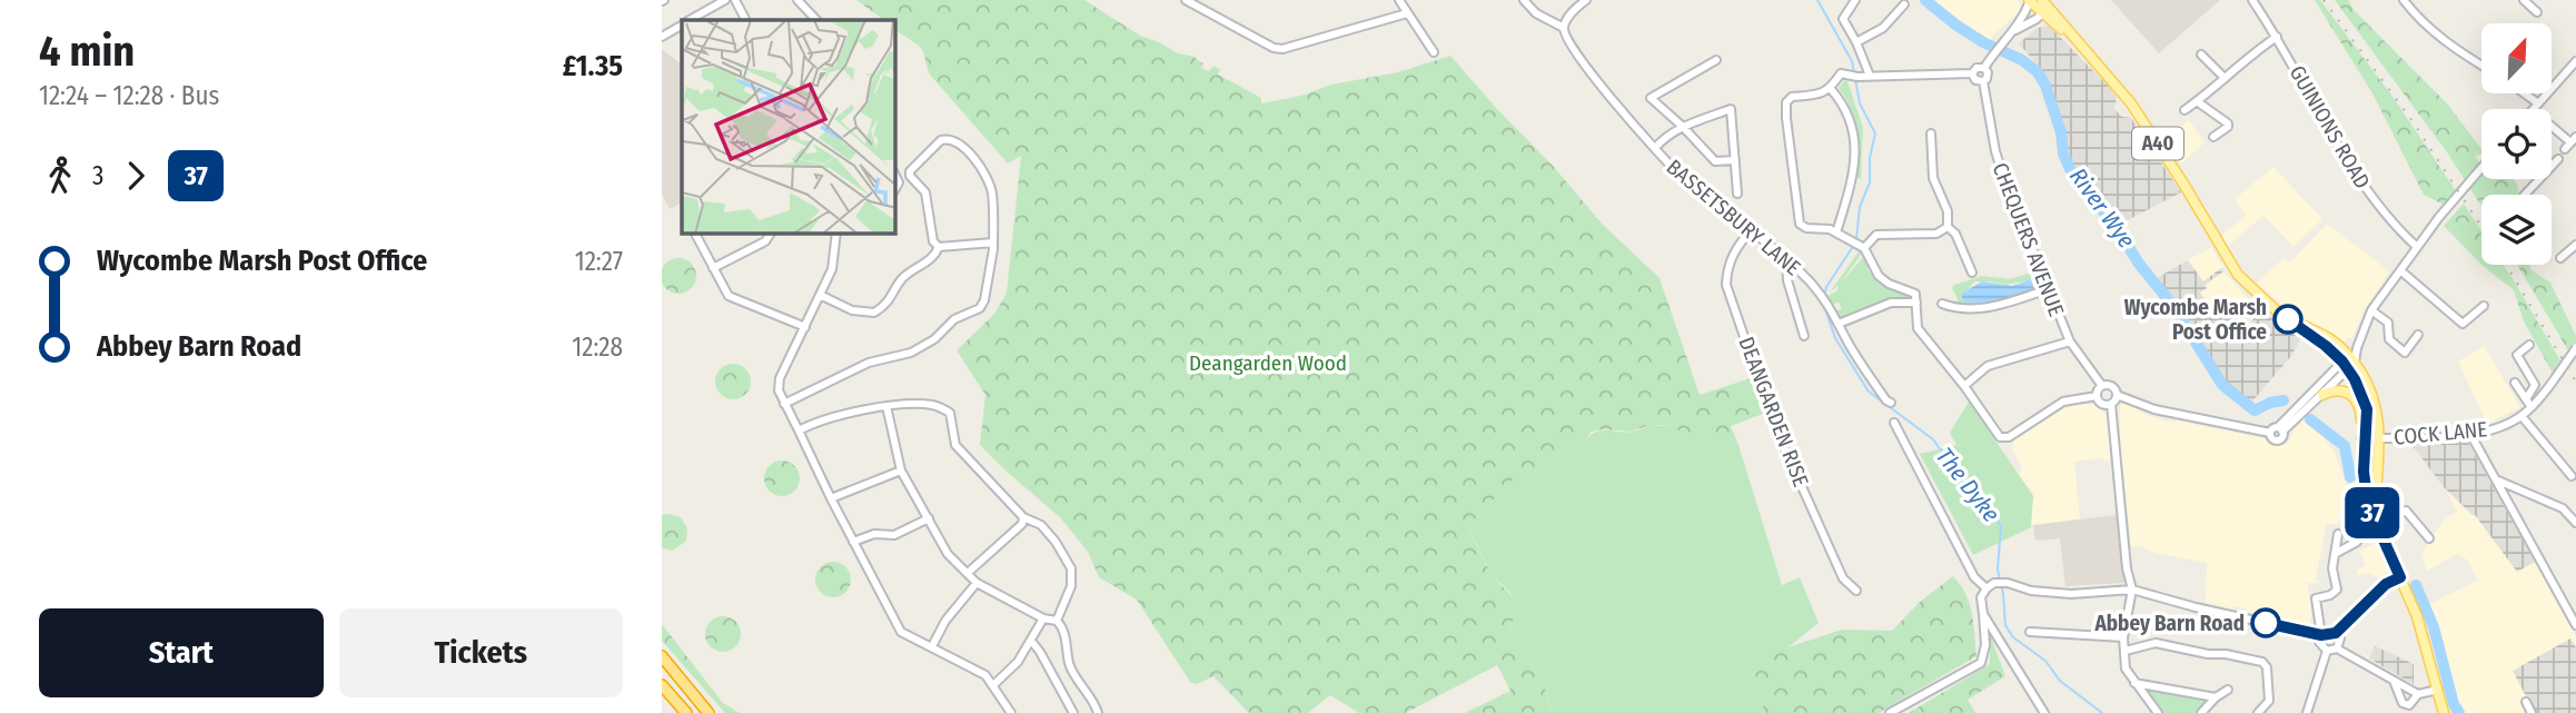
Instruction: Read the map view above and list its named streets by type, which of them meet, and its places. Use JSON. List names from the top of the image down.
{
  "streets": {
    "main road": ["A40"],
    "street": [
      "GUINIONS ROAD",
      "BASSETSBURY LANE",
      "CHEQUERS AVENUE",
      "DEANGARDEN RISE",
      "COCK LANE"
    ]
  },
  "crossings": [
    ["A40", "COCK LANE"],
    ["BASSETSBURY LANE", "DEANGARDEN RISE"]
  ],
  "water": ["River Wye", "The Dyke"],
  "parks": ["Deangarden Wood"],
  "places": ["Wycombe Marsh Post Office", "Abbey Barn Road"],
  "lines": ["bus line 37"],
  "north": "top right",
  "page": {
    "heading": ["4 min", "12:24 – 12:28 · Bus", "£1.35"],
    "on_map": "37",
    "legs": ["3", "37"],
    "list": [
      {
        "name": "Wycombe Marsh Post Office",
        "value": "12:27"
      },
      {
        "name": "Abbey Barn Road",
        "value": "12:28"
      }
    ],
    "buttons": ["Start", "Tickets"]
  }
}
